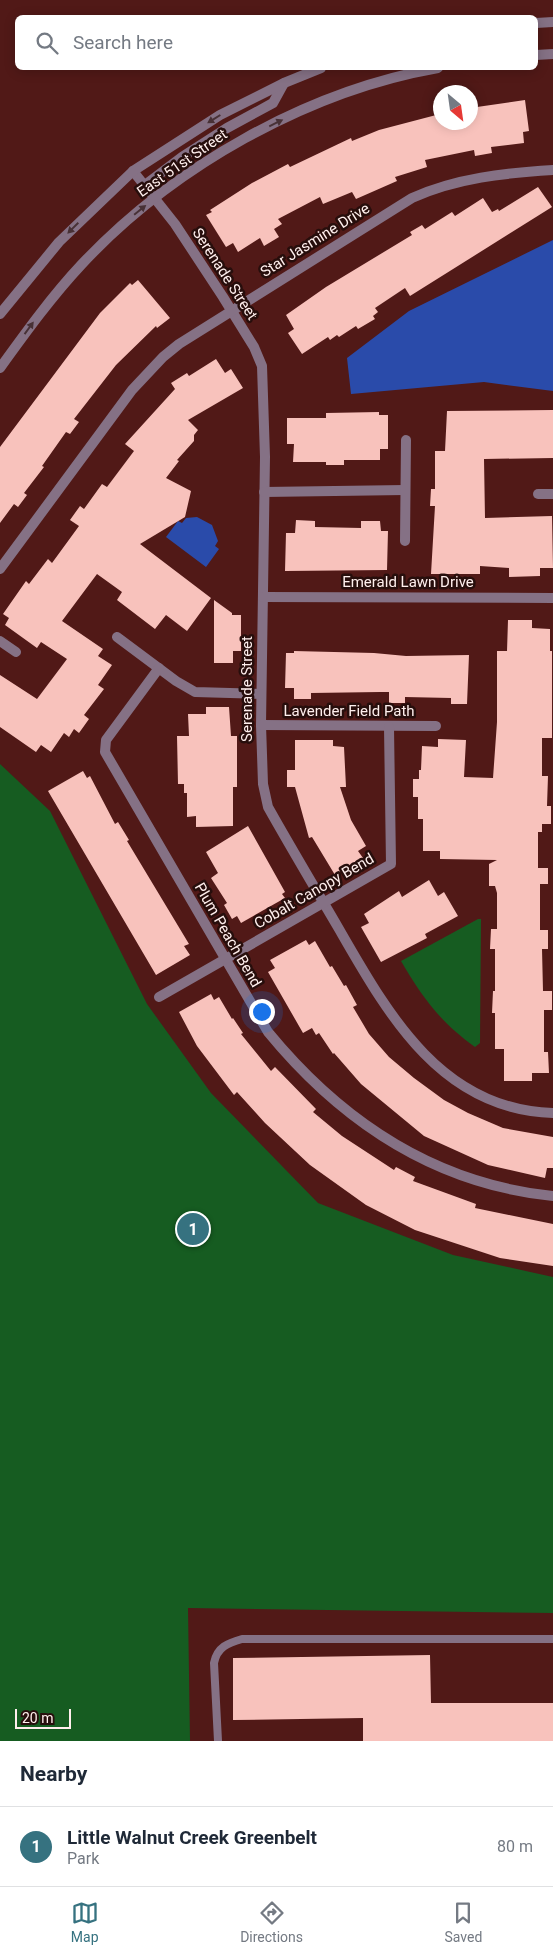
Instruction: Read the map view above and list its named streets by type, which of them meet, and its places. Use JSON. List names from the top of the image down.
{
  "streets": {
    "street": [
      "East 51st Street",
      "Star Jasmine Drive",
      "Serenade Street",
      "Emerald Lawn Drive",
      "Lavender Field Path",
      "Cobalt Canopy Bend",
      "Plum Peach Bend"
    ]
  },
  "crossings": [
    ["East 51st Street", "Serenade Street"],
    ["Star Jasmine Drive", "Serenade Street"],
    ["Serenade Street", "Emerald Lawn Drive"],
    ["Serenade Street", "Lavender Field Path"],
    ["Serenade Street", "Cobalt Canopy Bend"],
    ["Lavender Field Path", "Cobalt Canopy Bend"],
    ["Cobalt Canopy Bend", "Plum Peach Bend"]
  ],
  "scale_bar": "20 m",
  "north": "bottom right",
  "page": {
    "search": "Search here",
    "pins": "1",
    "scale": "20 m",
    "heading": "Nearby",
    "list": [
      {
        "mark": "1",
        "name": "Little Walnut Creek Greenbelt",
        "note": "Park",
        "value": "80 m"
      }
    ],
    "nav": ["Map", "Directions", "Saved"]
  }
}
